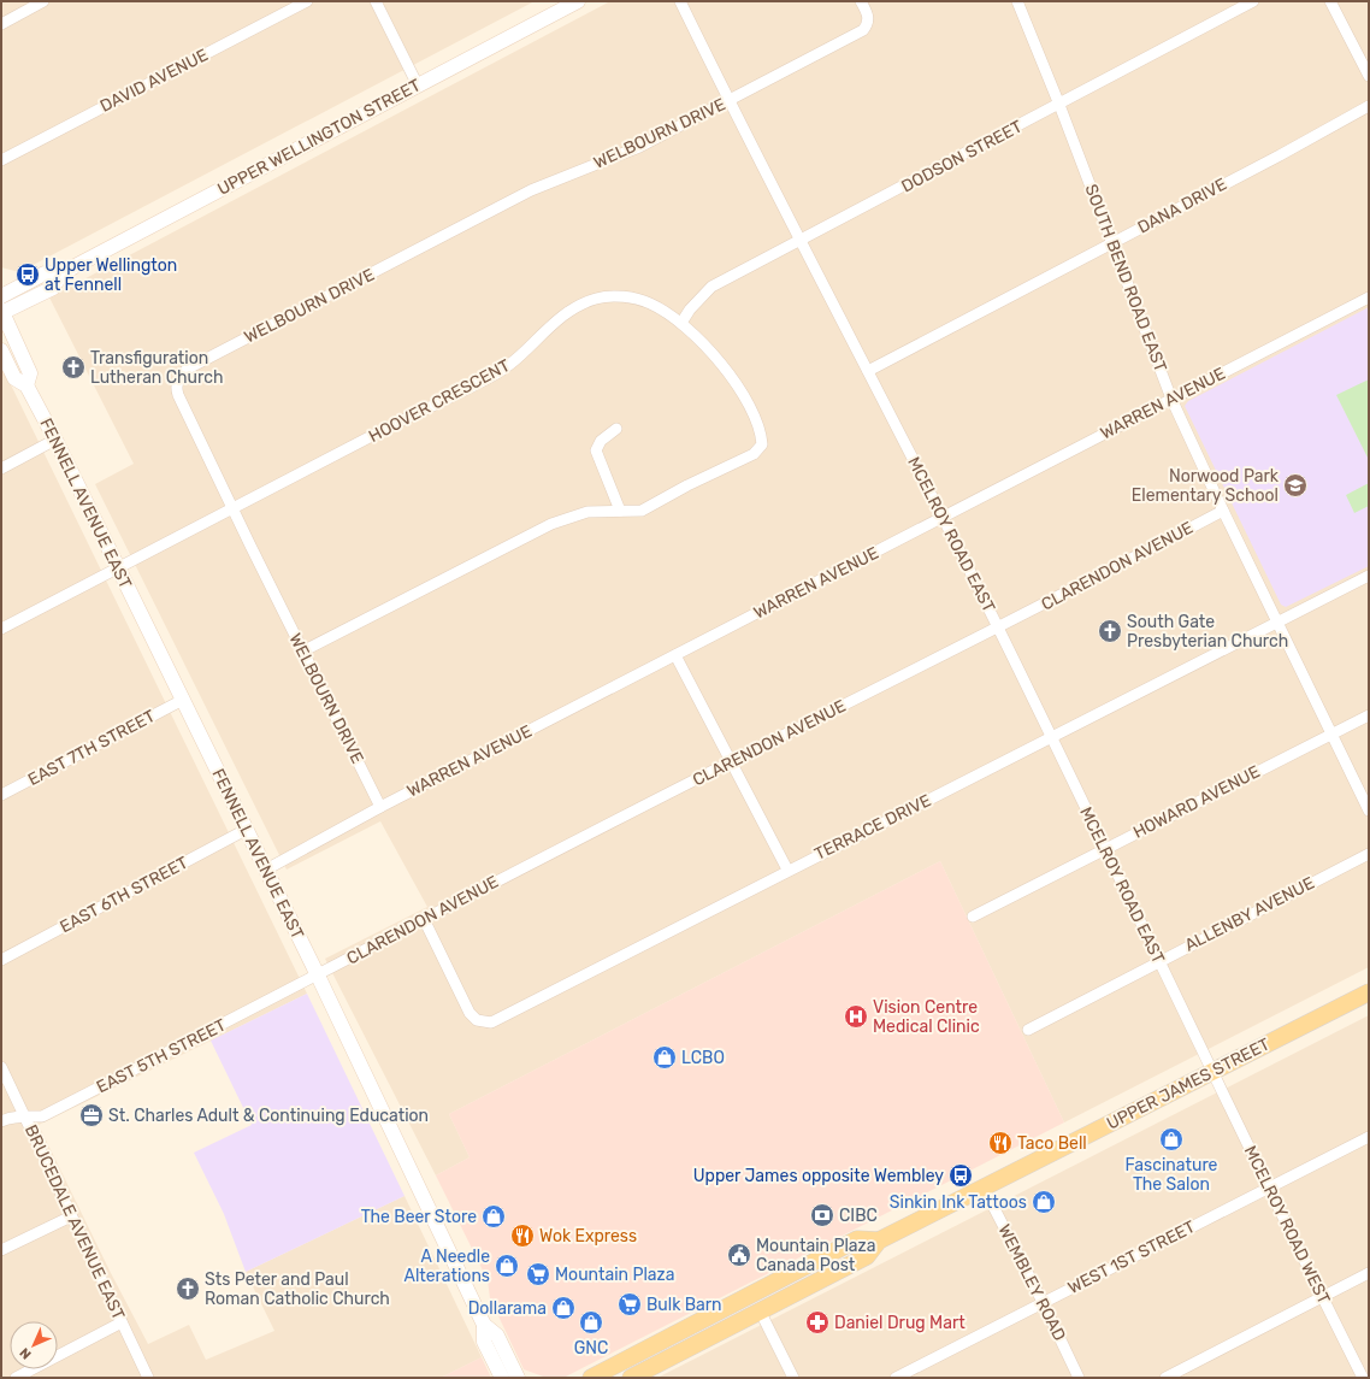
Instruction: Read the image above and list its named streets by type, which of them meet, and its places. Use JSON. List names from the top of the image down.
{
  "streets": {
    "main road": ["UPPER WELLINGTON STREET", "FENNELL AVENUE EAST", "UPPER JAMES STREET"],
    "street": [
      "DAVID AVENUE",
      "WELBOURN DRIVE",
      "DODSON STREET",
      "DANA DRIVE",
      "SOUTH BEND ROAD EAST",
      "HOOVER CRESCENT",
      "WARREN AVENUE",
      "MCELROY ROAD EAST",
      "CLARENDON AVENUE",
      "EAST 7TH STREET",
      "HOWARD AVENUE",
      "TERRACE DRIVE",
      "EAST 6TH STREET",
      "ALLENBY AVENUE",
      "EAST 5TH STREET",
      "BRUCEDALE AVENUE EAST",
      "MCELROY ROAD WEST",
      "WEST 1ST STREET",
      "WEMBLEY ROAD"
    ]
  },
  "crossings": [
    ["WELBOURN DRIVE", "HOOVER CRESCENT"],
    ["WELBOURN DRIVE", "WARREN AVENUE"],
    ["WELBOURN DRIVE", "MCELROY ROAD EAST"],
    ["UPPER WELLINGTON STREET", "FENNELL AVENUE EAST"],
    ["DODSON STREET", "SOUTH BEND ROAD EAST"],
    ["DODSON STREET", "HOOVER CRESCENT"],
    ["DODSON STREET", "MCELROY ROAD EAST"],
    ["DANA DRIVE", "SOUTH BEND ROAD EAST"],
    ["DANA DRIVE", "MCELROY ROAD EAST"],
    ["SOUTH BEND ROAD EAST", "WARREN AVENUE"],
    ["SOUTH BEND ROAD EAST", "CLARENDON AVENUE"],
    ["SOUTH BEND ROAD EAST", "HOWARD AVENUE"],
    ["SOUTH BEND ROAD EAST", "TERRACE DRIVE"],
    ["HOOVER CRESCENT", "FENNELL AVENUE EAST"],
    ["WARREN AVENUE", "FENNELL AVENUE EAST"],
    ["WARREN AVENUE", "MCELROY ROAD EAST"],
    ["FENNELL AVENUE EAST", "CLARENDON AVENUE"],
    ["FENNELL AVENUE EAST", "EAST 7TH STREET"],
    ["FENNELL AVENUE EAST", "EAST 6TH STREET"],
    ["FENNELL AVENUE EAST", "EAST 5TH STREET"],
    ["MCELROY ROAD EAST", "CLARENDON AVENUE"],
    ["MCELROY ROAD EAST", "HOWARD AVENUE"],
    ["MCELROY ROAD EAST", "TERRACE DRIVE"],
    ["MCELROY ROAD EAST", "ALLENBY AVENUE"],
    ["MCELROY ROAD EAST", "UPPER JAMES STREET"],
    ["MCELROY ROAD EAST", "MCELROY ROAD WEST"],
    ["CLARENDON AVENUE", "TERRACE DRIVE"],
    ["CLARENDON AVENUE", "EAST 5TH STREET"],
    ["EAST 5TH STREET", "BRUCEDALE AVENUE EAST"],
    ["UPPER JAMES STREET", "MCELROY ROAD WEST"],
    ["UPPER JAMES STREET", "WEMBLEY ROAD"],
    ["MCELROY ROAD WEST", "WEST 1ST STREET"],
    ["WEST 1ST STREET", "WEMBLEY ROAD"]
  ],
  "places": {
    "bus stop": ["Upper Wellington at Fennell", "Upper James opposite Wembley"],
    "church": ["Transfiguration Lutheran Church", "South Gate Presbyterian Church", "Sts Peter and Paul Roman Catholic Church"],
    "school or university": ["Norwood Park Elementary School"],
    "hospital": ["Vision Centre Medical Clinic"],
    "shop": [
      "LCBO",
      "Fascinature The Salon",
      "Sinkin Ink Tattoos",
      "The Beer Store",
      "A Needle Alterations",
      "Dollarama",
      "GNC"
    ],
    "office": ["St. Charles Adult & Continuing Education"],
    "restaurant": ["Taco Bell", "Wok Express"],
    "bank": ["CIBC"],
    "public building": ["Mountain Plaza Canada Post"],
    "supermarket": ["Mountain Plaza", "Bulk Barn"],
    "pharmacy": ["Daniel Drug Mart"]
  },
  "north": "bottom left"
}
